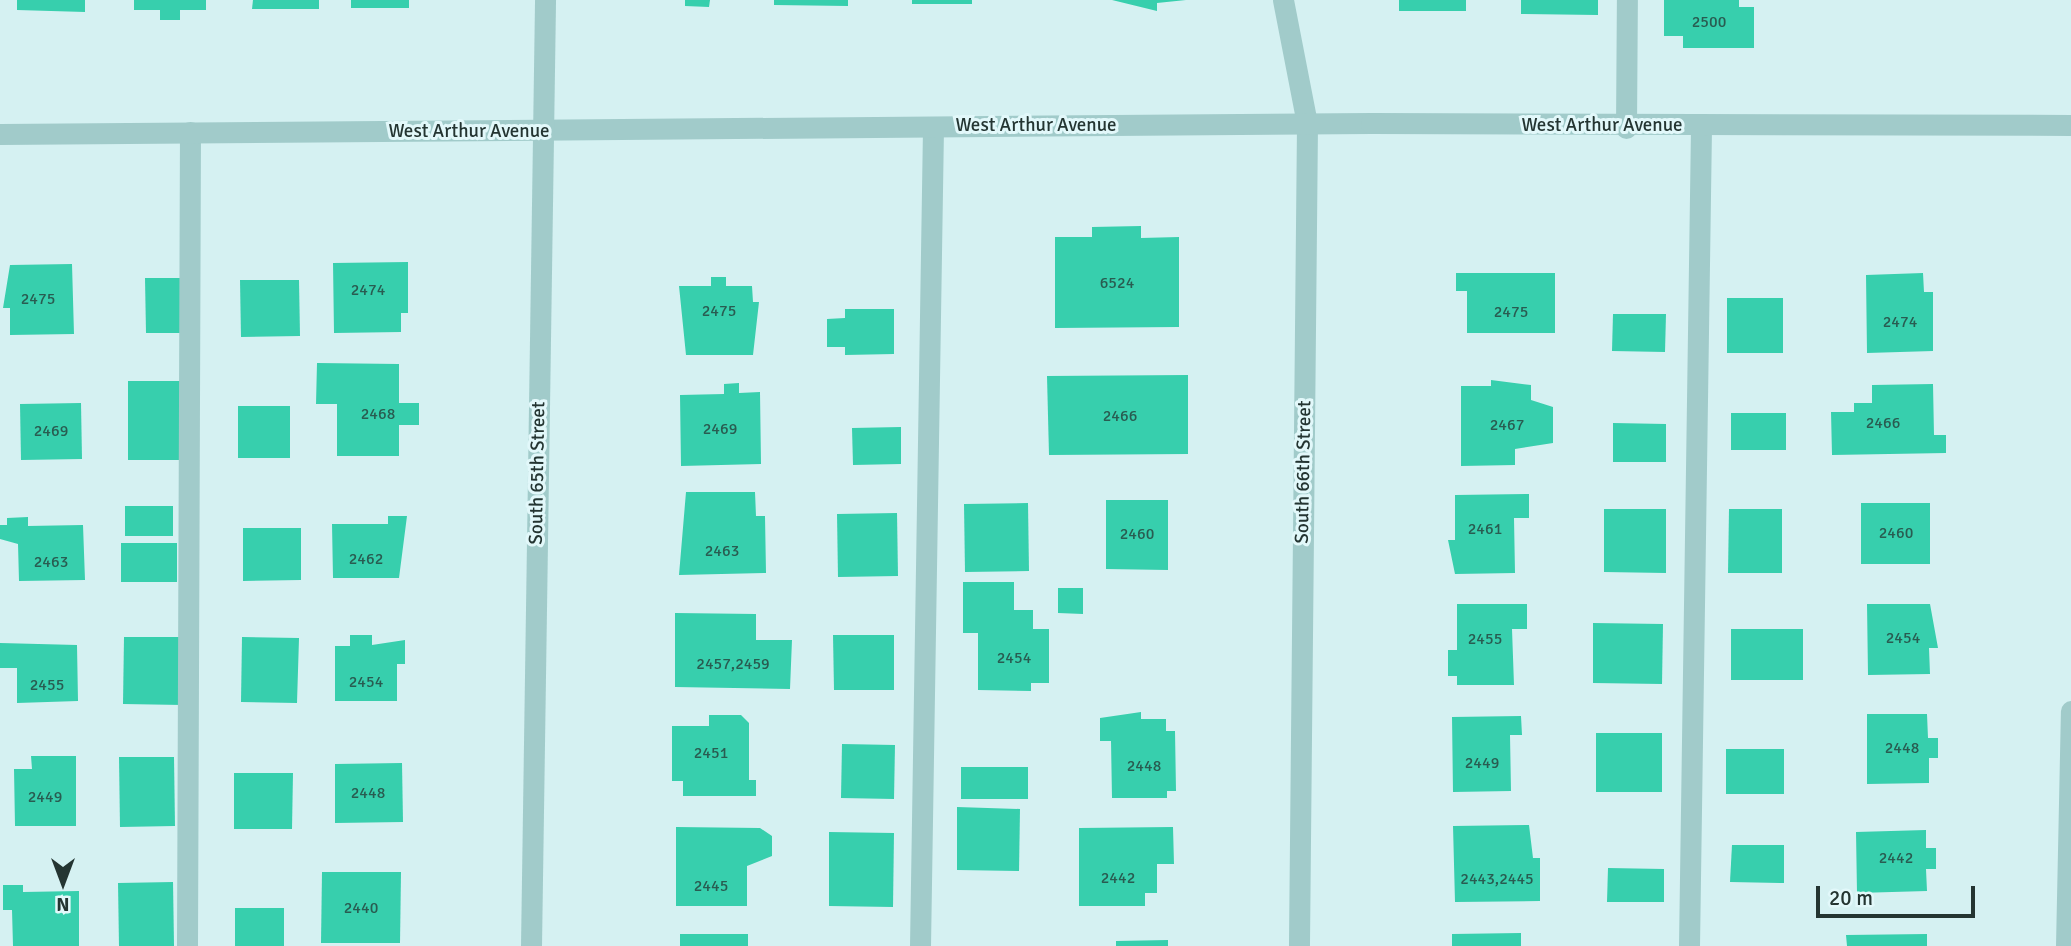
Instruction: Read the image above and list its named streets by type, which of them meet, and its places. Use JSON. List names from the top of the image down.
{
  "streets": {
    "street": ["West Arthur Avenue", "South 66th Street", "South 65th Street"]
  },
  "crossings": [
    ["West Arthur Avenue", "South 66th Street"],
    ["West Arthur Avenue", "South 65th Street"]
  ],
  "house_numbers": [
    "2500",
    "6524",
    "2474",
    "2475",
    "2475",
    "2475",
    "2474",
    "2468",
    "2466",
    "2466",
    "2467",
    "2469",
    "2469",
    "2461",
    "2460",
    "2460",
    "2463",
    "2462",
    "2463",
    "2454",
    "2455",
    "2454",
    "2457,2459",
    "2454",
    "2455",
    "2448",
    "2451",
    "2449",
    "2448",
    "2448",
    "2449",
    "2442",
    "2442",
    "2443,2445",
    "2445",
    "2440"
  ],
  "scale_bar": "20 m",
  "north": "bottom"
}
